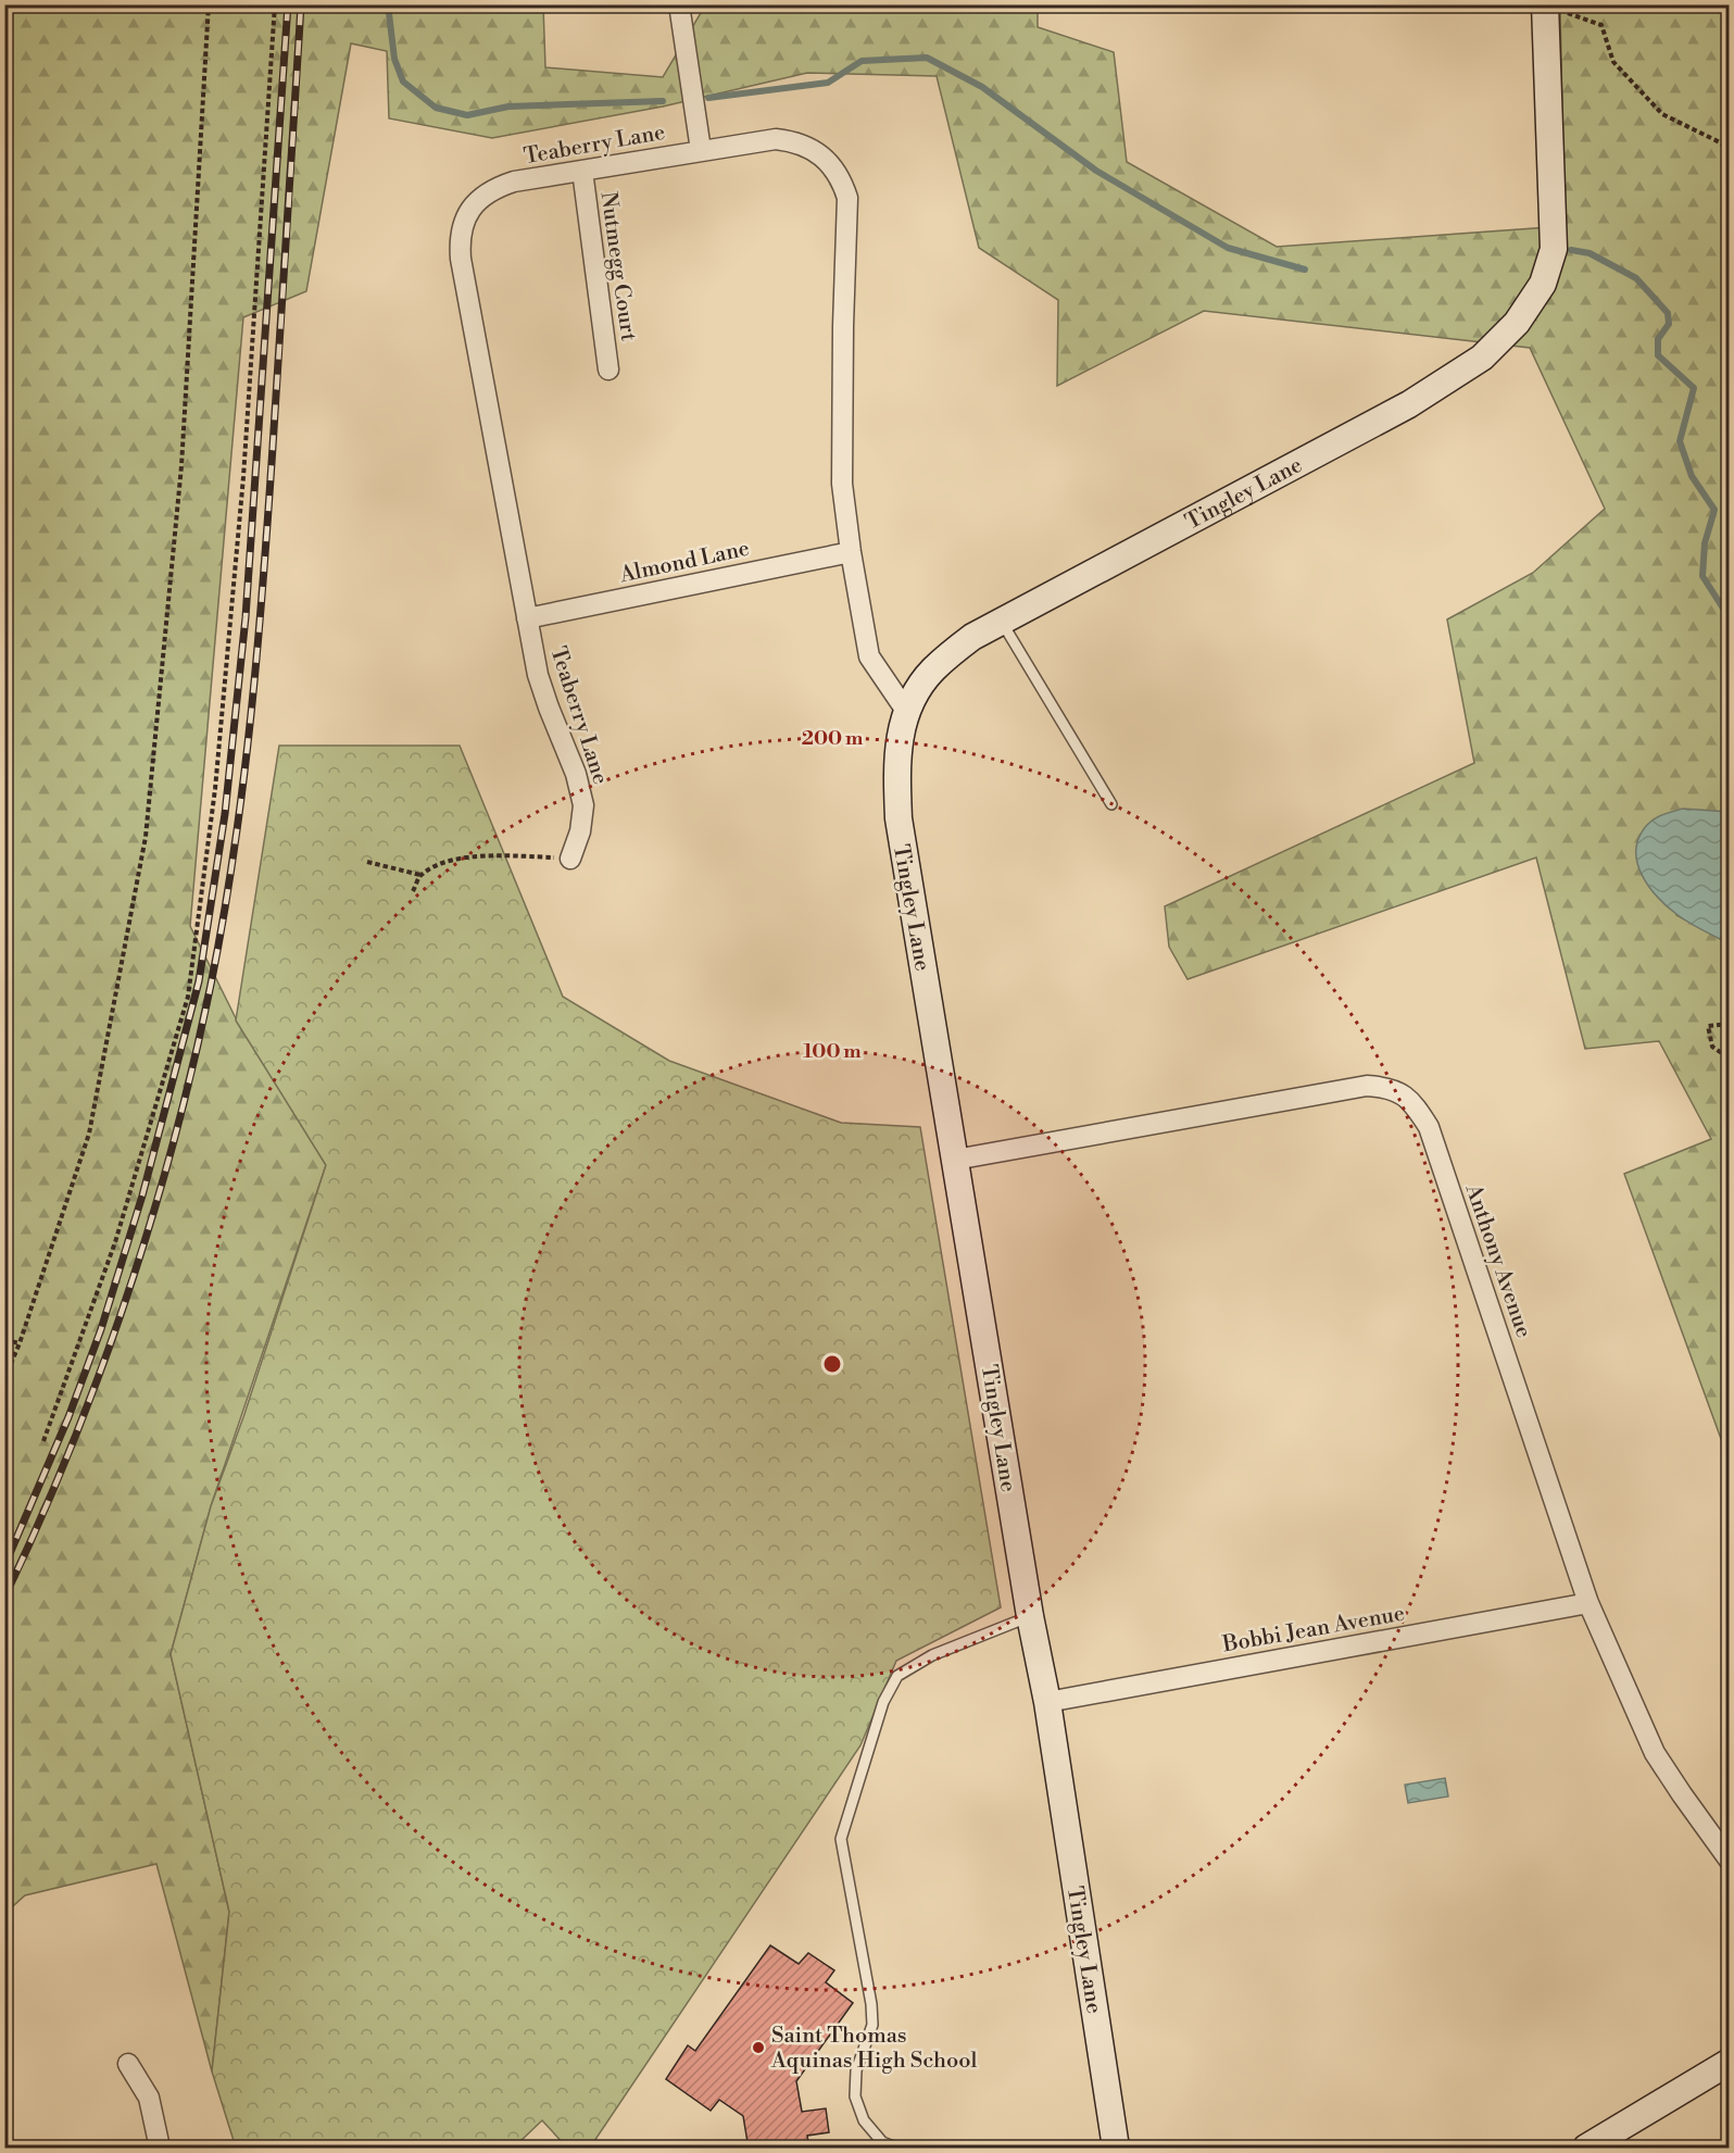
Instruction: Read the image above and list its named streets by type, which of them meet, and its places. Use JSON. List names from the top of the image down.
{
  "streets": {
    "street": [
      "Teaberry Lane",
      "Nutmegg Court",
      "Tingley Lane",
      "Almond Lane",
      "Anthony Avenue",
      "Bobbi Jean Avenue"
    ]
  },
  "crossings": [
    ["Teaberry Lane", "Nutmegg Court"],
    ["Teaberry Lane", "Tingley Lane"],
    ["Teaberry Lane", "Almond Lane"],
    ["Tingley Lane", "Anthony Avenue"],
    ["Tingley Lane", "Bobbi Jean Avenue"],
    ["Anthony Avenue", "Bobbi Jean Avenue"]
  ],
  "places": ["Saint Thomas Aquinas High School"],
  "rings": ["200 m", "100 m"]
}
